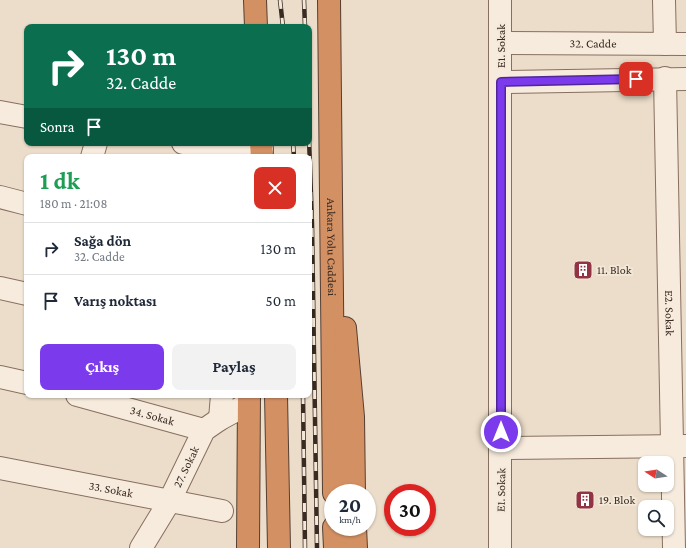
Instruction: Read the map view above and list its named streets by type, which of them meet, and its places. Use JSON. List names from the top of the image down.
{
  "streets": {
    "highway": ["Ankara Yolu Caddesi"],
    "street": [
      "32. Cadde",
      "E1. Sokak",
      "E2. Sokak",
      "34. Sokak",
      "27. Sokak",
      "33. Sokak"
    ]
  },
  "crossings": [
    ["32. Cadde", "E1. Sokak"],
    ["34. Sokak", "27. Sokak"],
    ["27. Sokak", "33. Sokak"]
  ],
  "places": {
    "building": ["11. Blok", "19. Blok"]
  },
  "north": "left",
  "page": {
    "turn": ["130 m", "32. Cadde"],
    "then": "Sonra",
    "heading": ["1 dk", "180 m · 21:08"],
    "list": [
      {
        "name": "Sağa dön",
        "note": "32. Cadde",
        "value": "130 m"
      },
      {
        "name": "Varış noktası",
        "value": "50 m"
      }
    ],
    "buttons": ["Çıkış", "Paylaş"],
    "speed": "20 km/h",
    "limit": "30"
  }
}
